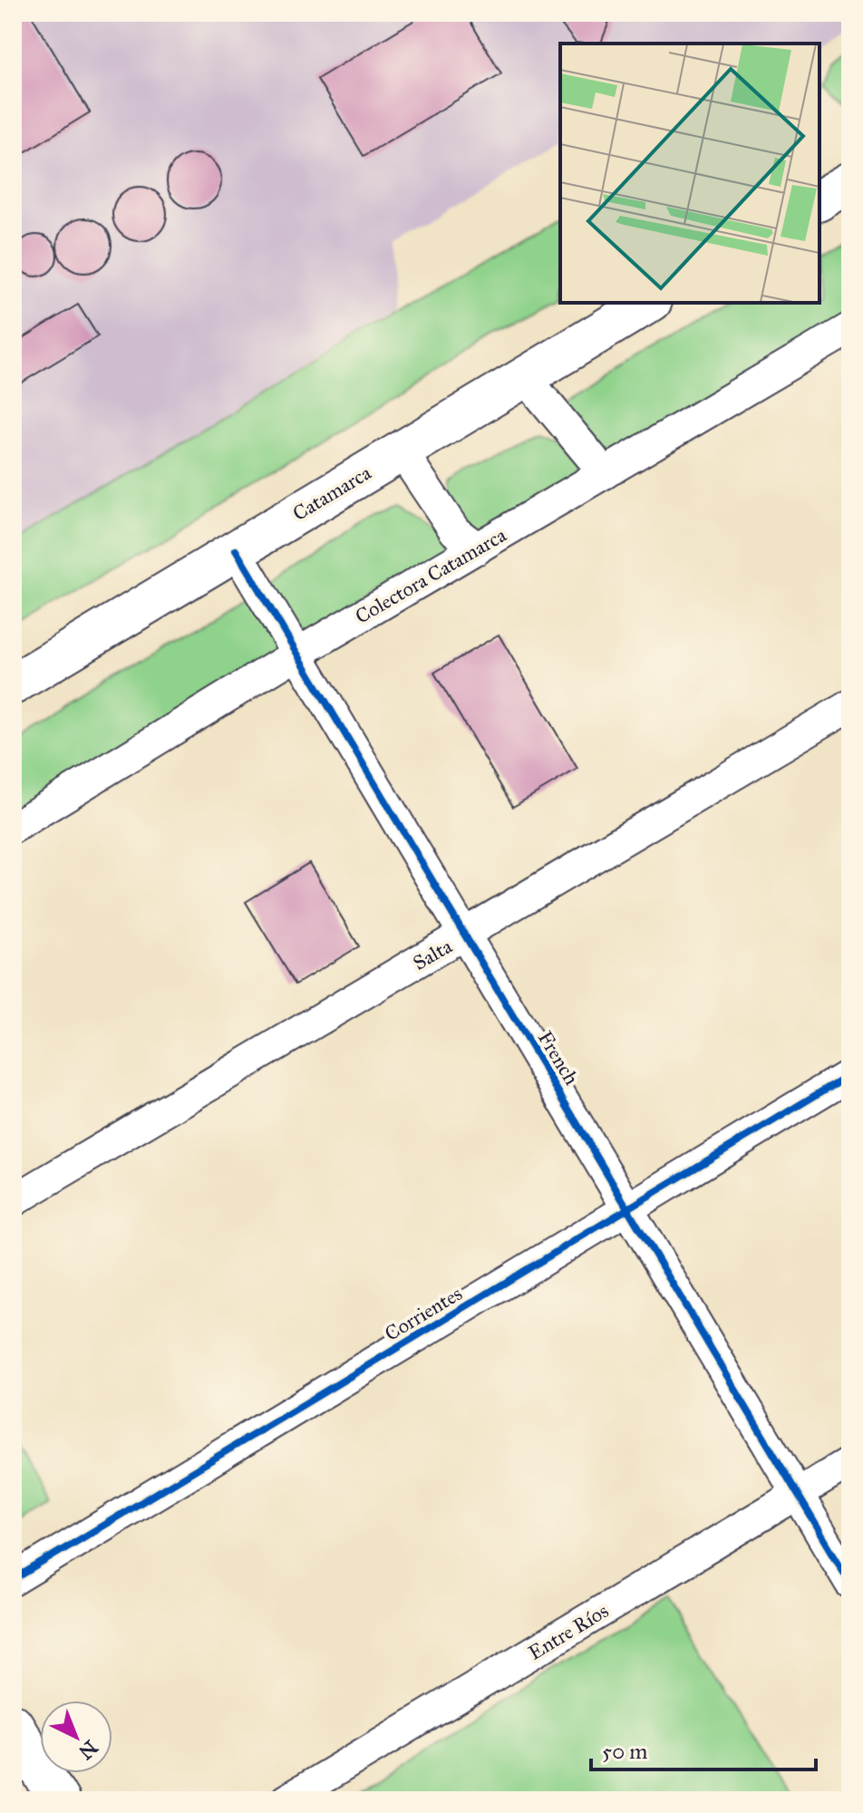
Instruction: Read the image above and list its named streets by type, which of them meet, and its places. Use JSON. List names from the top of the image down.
{
  "streets": {
    "main road": ["Catamarca"],
    "street": [
      "Colectora Catamarca",
      "Salta",
      "French",
      "Corrientes",
      "Entre Ríos"
    ]
  },
  "crossings": [
    ["Catamarca", "French"],
    ["Colectora Catamarca", "French"],
    ["Salta", "French"],
    ["French", "Corrientes"],
    ["French", "Entre Ríos"]
  ],
  "scale_bar": "50 m",
  "north": "bottom right"
}
